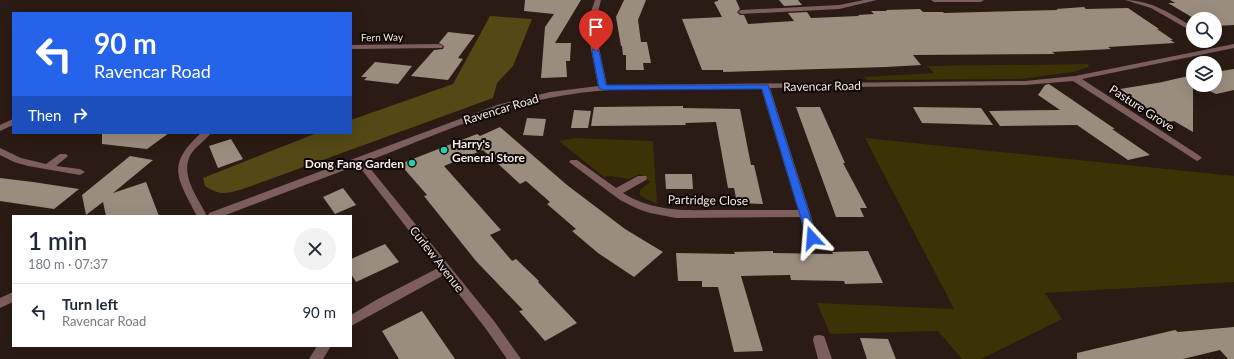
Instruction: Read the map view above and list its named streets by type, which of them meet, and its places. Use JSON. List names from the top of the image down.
{
  "streets": {
    "street": [
      "Fern Way",
      "Ravencar Road",
      "Pasture Grove",
      "Partridge Close",
      "Curlew Avenue"
    ]
  },
  "crossings": [
    ["Ravencar Road", "Pasture Grove"],
    ["Ravencar Road", "Curlew Avenue"]
  ],
  "places": ["Harry's General Store", "Dong Fang Garden"],
  "page": {
    "turn": ["90 m", "Ravencar Road"],
    "then": "Then",
    "heading": ["1 min", "180 m · 07:37"],
    "list": [
      {
        "name": "Turn left",
        "note": "Ravencar Road",
        "value": "90 m"
      }
    ]
  }
}
